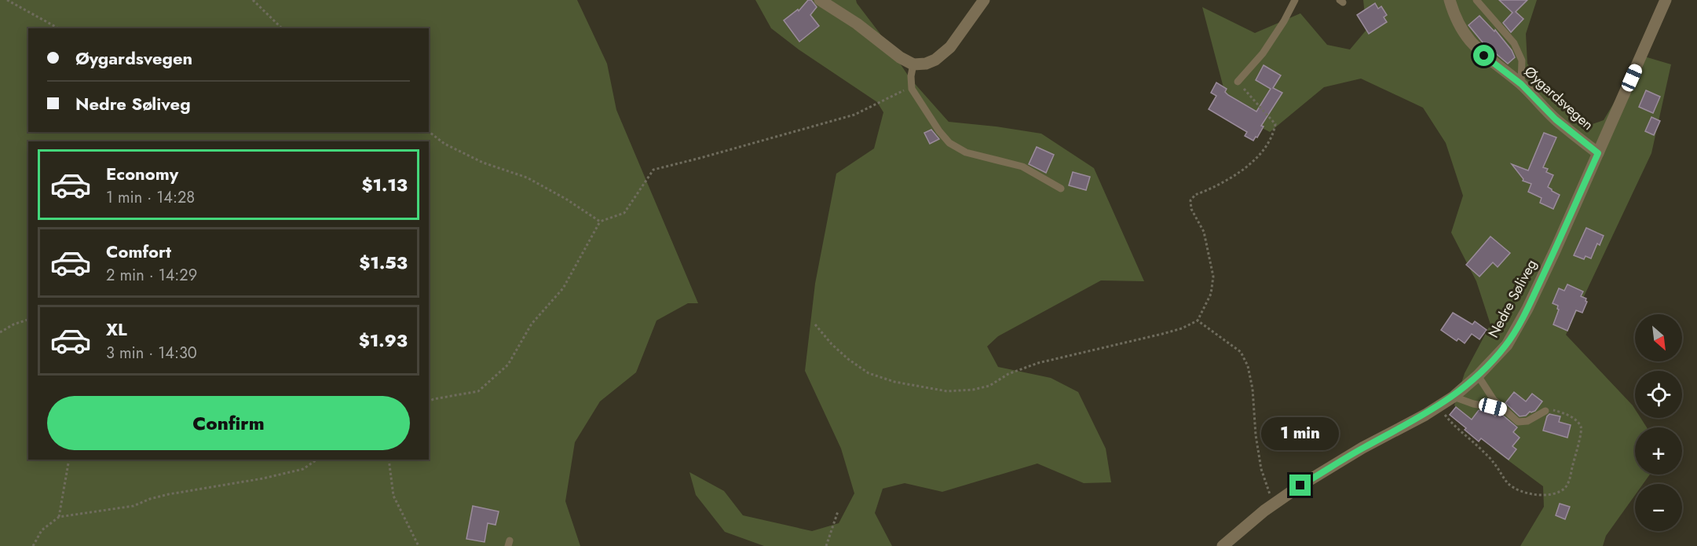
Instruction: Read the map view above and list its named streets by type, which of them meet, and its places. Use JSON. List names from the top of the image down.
{
  "streets": {
    "street": ["Øygardsvegen", "Nedre Søliveg"]
  },
  "crossings": [
    ["Øygardsvegen", "Nedre Søliveg"]
  ],
  "north": "bottom right",
  "page": {
    "banner": ["Øygardsvegen", "Nedre Søliveg"],
    "list": [
      {
        "name": "Economy",
        "note": "1 min · 14:28",
        "value": "$1.13"
      },
      {
        "name": "Comfort",
        "note": "2 min · 14:29",
        "value": "$1.53"
      },
      {
        "name": "XL",
        "note": "3 min · 14:30",
        "value": "$1.93"
      }
    ],
    "map_buttons": ["+", "−"],
    "buttons": "Confirm",
    "bubble": "1 min"
  }
}
